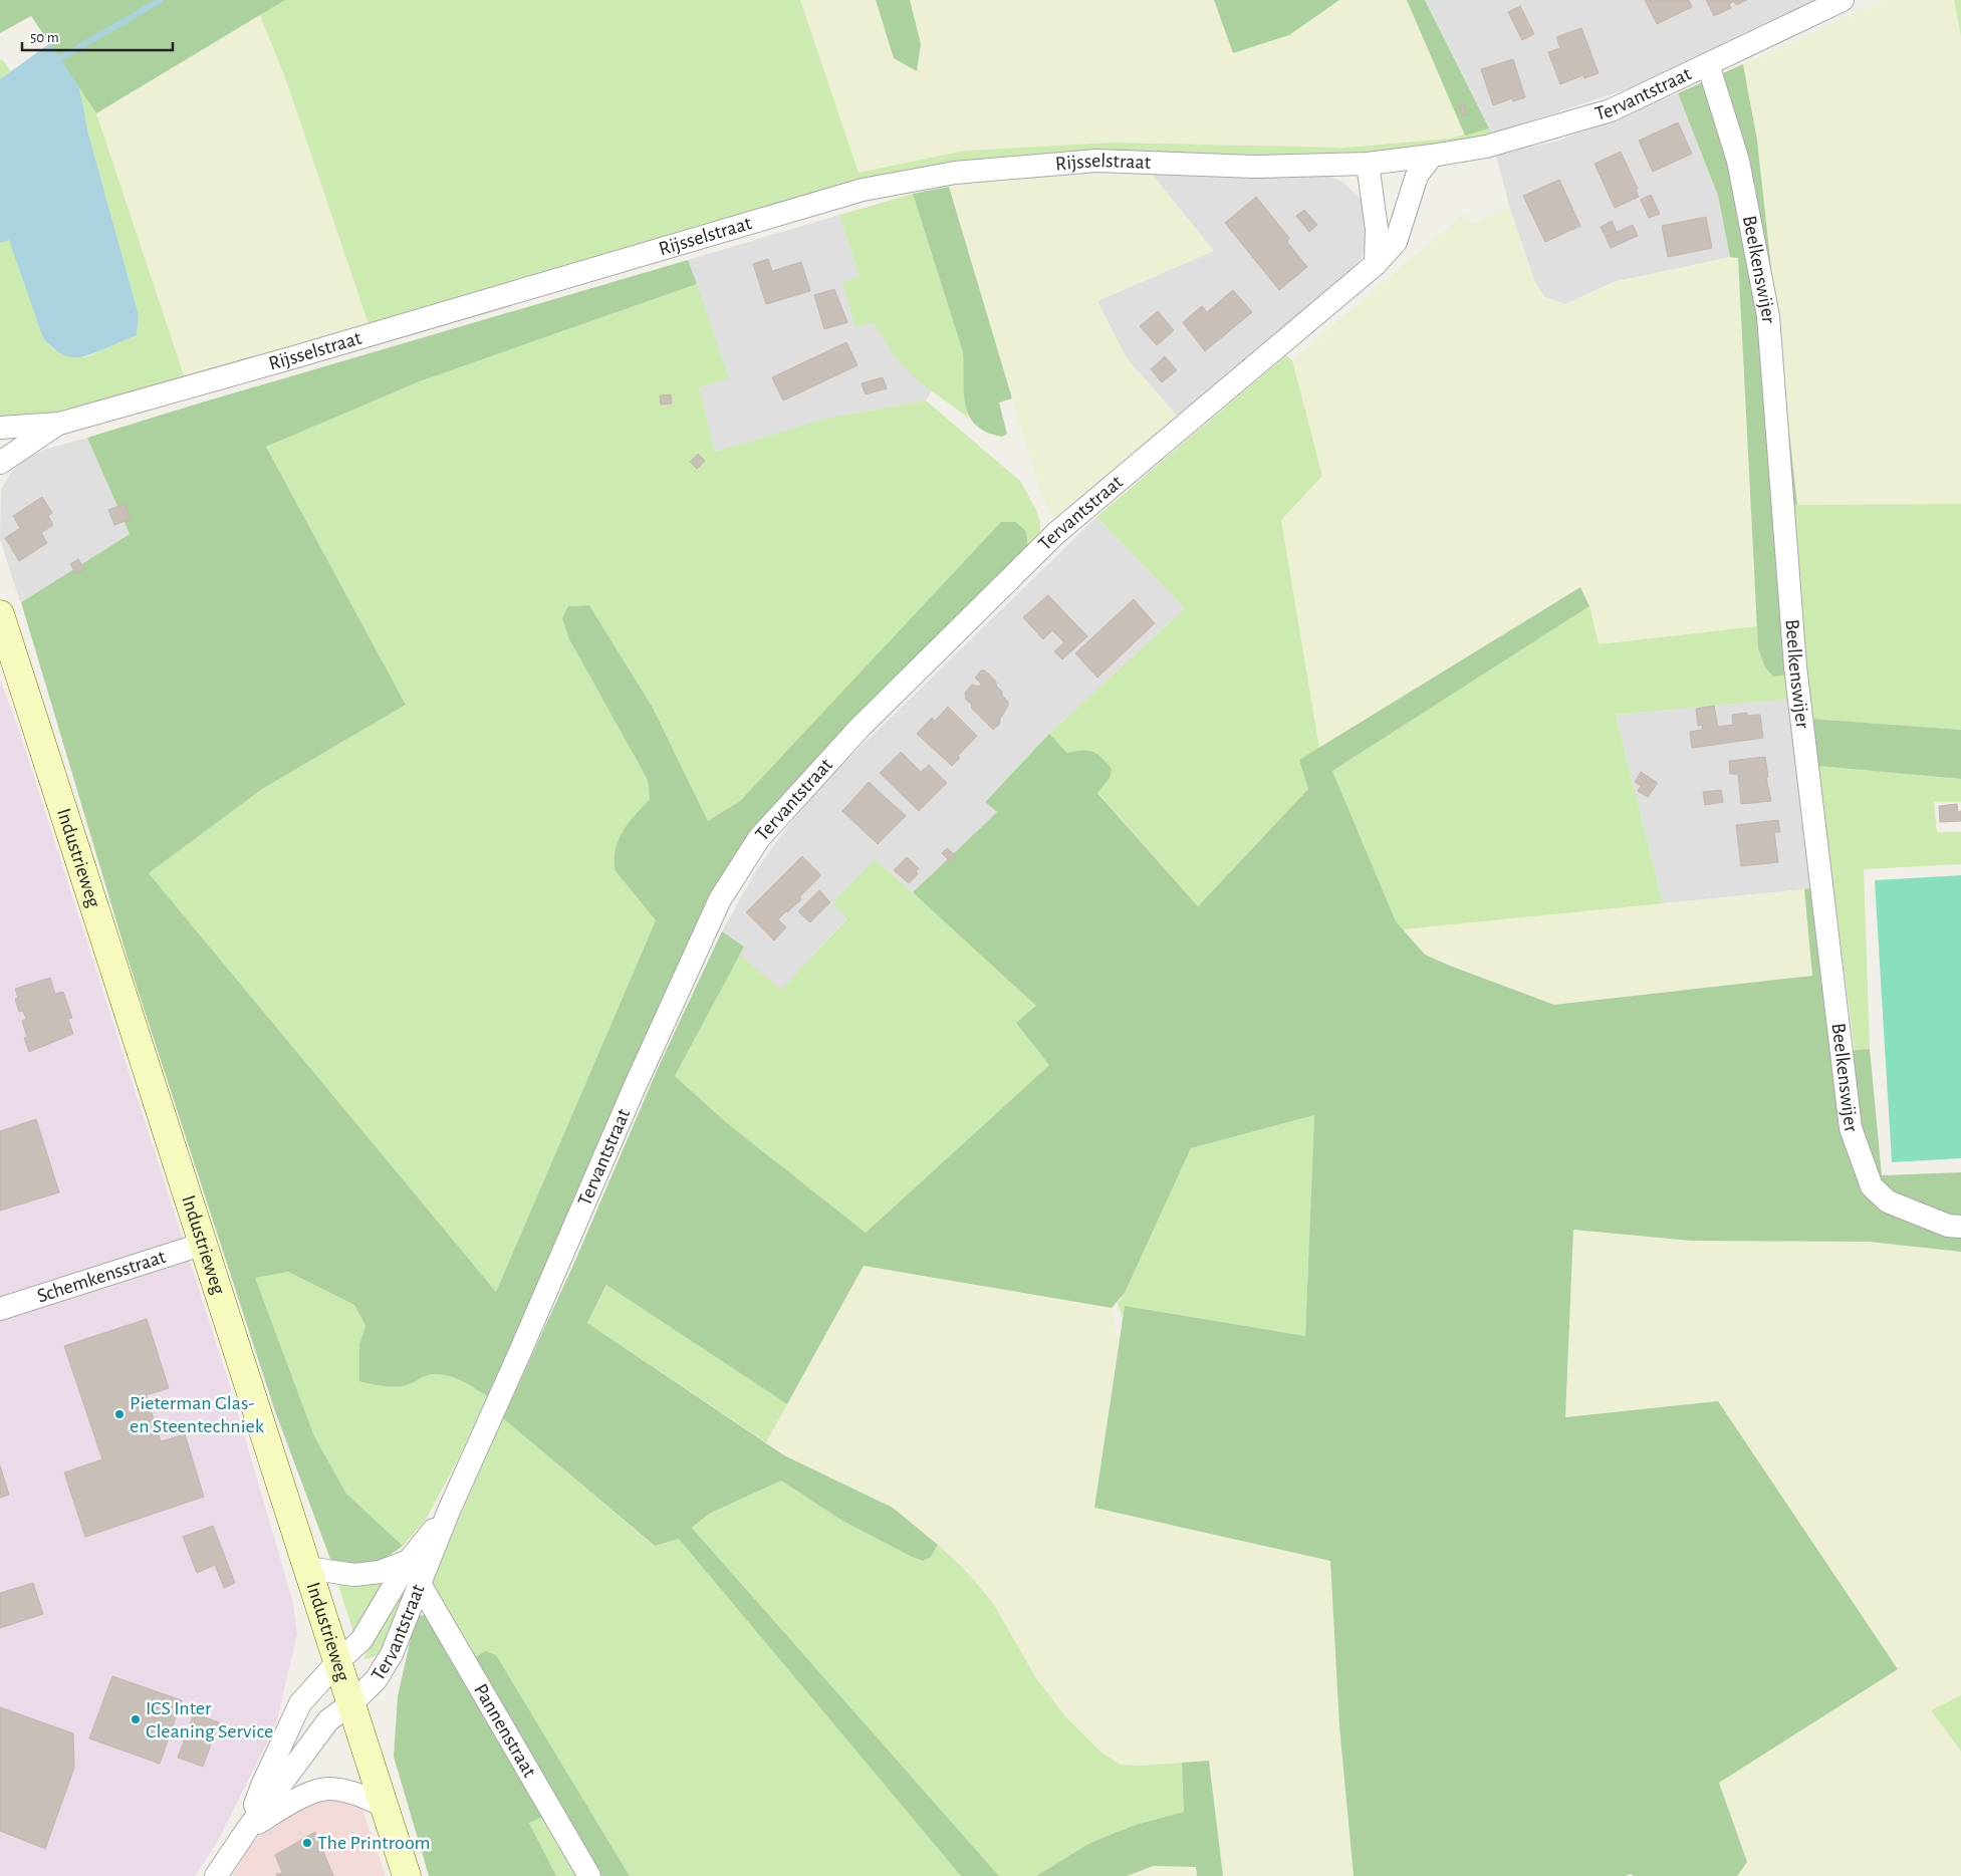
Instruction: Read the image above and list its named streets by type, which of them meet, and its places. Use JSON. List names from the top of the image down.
{
  "streets": {
    "main road": ["Industrieweg"],
    "street": [
      "Tervantstraat",
      "Rijsselstraat",
      "Beelkenswijer",
      "Schemkensstraat",
      "Pannenstraat"
    ]
  },
  "crossings": [
    ["Tervantstraat", "Rijsselstraat"],
    ["Tervantstraat", "Beelkenswijer"],
    ["Tervantstraat", "Industrieweg"],
    ["Tervantstraat", "Pannenstraat"],
    ["Industrieweg", "Schemkensstraat"]
  ],
  "places": ["Pieterman Glas- en Steentechniek", "ICS Inter Cleaning Service", "The Printroom"],
  "scale_bar": "50 m"
}
